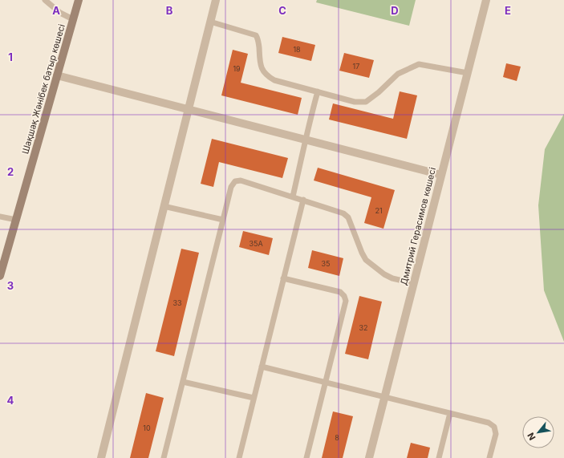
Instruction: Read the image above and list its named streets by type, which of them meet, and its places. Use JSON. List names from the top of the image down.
{
  "streets": {
    "main road": ["Шақшақ Жәнібек батыр көшесі"],
    "street": ["Дмитрий Герасимов көшесі"]
  },
  "house_numbers": [
    "18",
    "17",
    "19",
    "21",
    "35А",
    "35",
    "33",
    "32",
    "10",
    "8"
  ],
  "north": "bottom left",
  "grid": {
    "columns": [
      "A",
      "B",
      "C",
      "D",
      "E"
    ],
    "rows": [
      "1",
      "2",
      "3",
      "4"
    ]
  }
}
